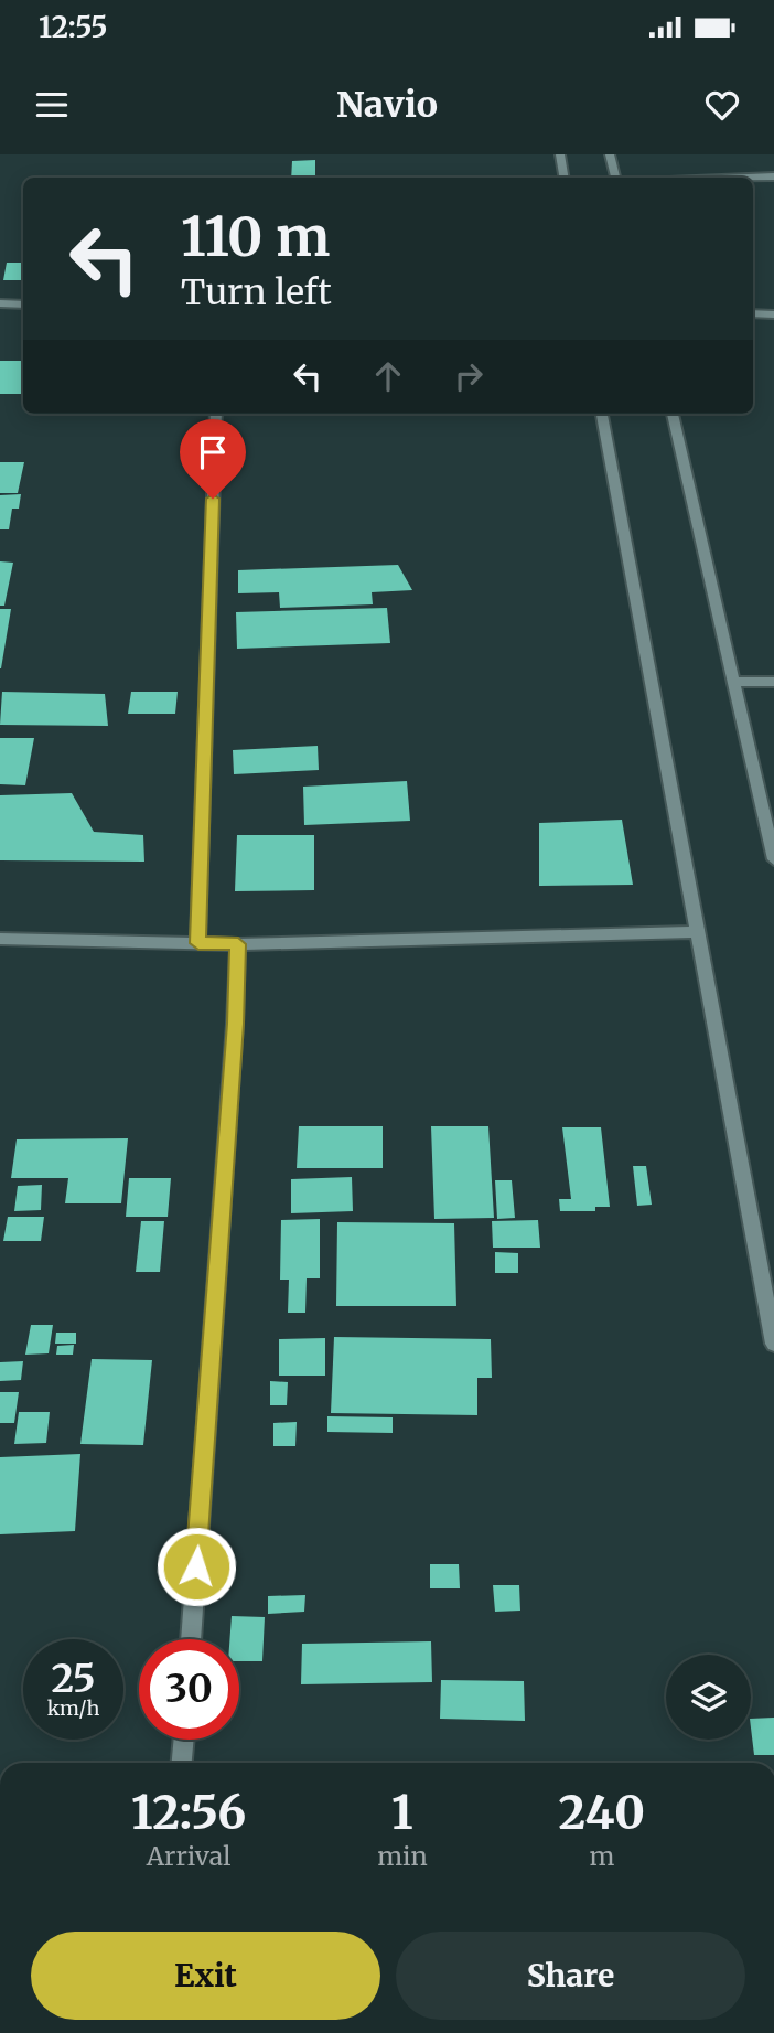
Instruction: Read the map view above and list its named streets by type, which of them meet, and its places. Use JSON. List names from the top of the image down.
{
  "page": {
    "status": "12:55",
    "header": "Navio",
    "turn": ["110 m", "Turn left"],
    "speed": "25 km/h",
    "limit": "30",
    "eta": [
      "12:56",
      "Arrival",
      "1",
      "min",
      "240",
      "m"
    ],
    "buttons": ["Exit", "Share"]
  }
}
